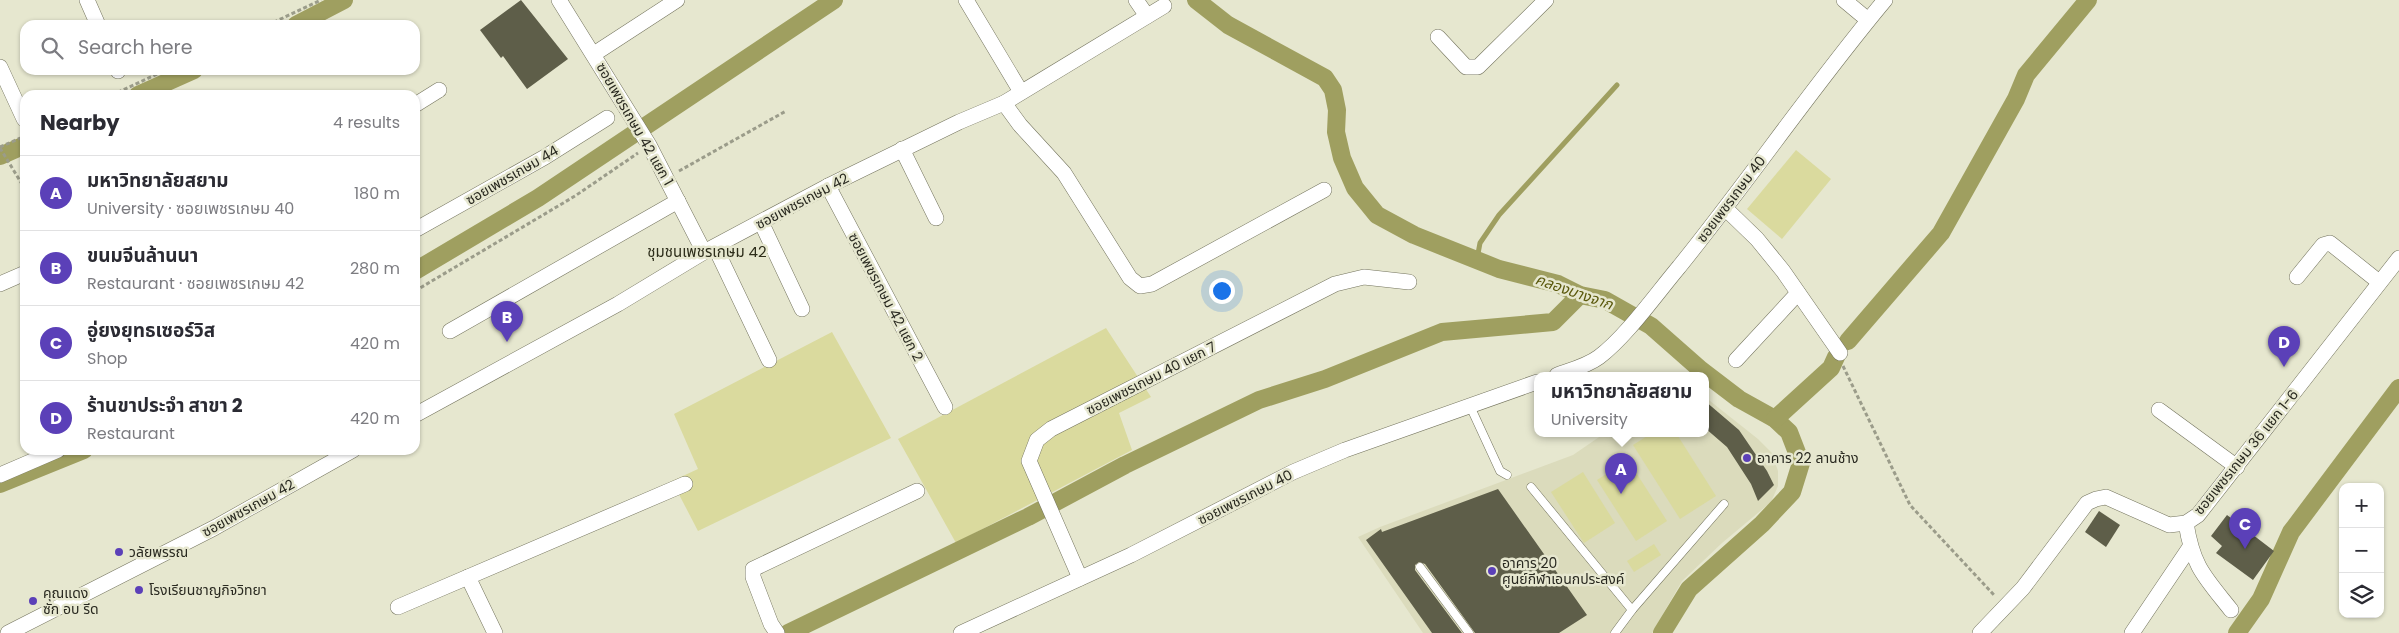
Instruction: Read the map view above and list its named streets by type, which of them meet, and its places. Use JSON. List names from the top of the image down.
{
  "streets": {
    "street": [
      "ซอยเพชรเกษม 42 แยก 1",
      "ซอยเพชรเกษม 44",
      "ซอยเพชรเกษม 40",
      "ซอยเพชรเกษม 42",
      "ซอยเพชรเกษม 42 แยก 2",
      "ซอยเพชรเกษม 40 แยก 7",
      "ซอยเพชรเกษม 36 แยก 1-6"
    ]
  },
  "crossings": [
    ["ซอยเพชรเกษม 42 แยก 1", "ซอยเพชรเกษม 42"],
    ["ซอยเพชรเกษม 40", "ซอยเพชรเกษม 40 แยก 7"],
    ["ซอยเพชรเกษม 42", "ซอยเพชรเกษม 42 แยก 2"]
  ],
  "districts": ["ชุมชนเพชรเกษม 42"],
  "water": ["คลองบางจาก"],
  "places": [
    "อาคาร 22 ลานช้าง",
    "วลัยพรรณ",
    "อาคาร 20 ศูนย์กีฬาเอนกประสงค์",
    "โรงเรียนชาญกิจวิทยา",
    "คุณแดง ซัก อบ รีด"
  ],
  "page": {
    "search": "Search here",
    "heading": ["Nearby", "4 results"],
    "list": [
      {
        "mark": "A",
        "name": "มหาวิทยาลัยสยาม",
        "note": "University · ซอยเพชรเกษม 40",
        "value": "180 m"
      },
      {
        "mark": "B",
        "name": "ขนมจีนล้านนา",
        "note": "Restaurant · ซอยเพชรเกษม 42",
        "value": "280 m"
      },
      {
        "mark": "C",
        "name": "อู่ยงยุทธเซอร์วิส",
        "note": "Shop",
        "value": "420 m"
      },
      {
        "mark": "D",
        "name": "ร้านขาประจำ สาขา 2",
        "note": "Restaurant",
        "value": "420 m"
      }
    ],
    "pins": [
      "B",
      "D",
      "A",
      "C"
    ],
    "popup": ["มหาวิทยาลัยสยาม", "University"],
    "map_buttons": ["+", "−"]
  }
}
